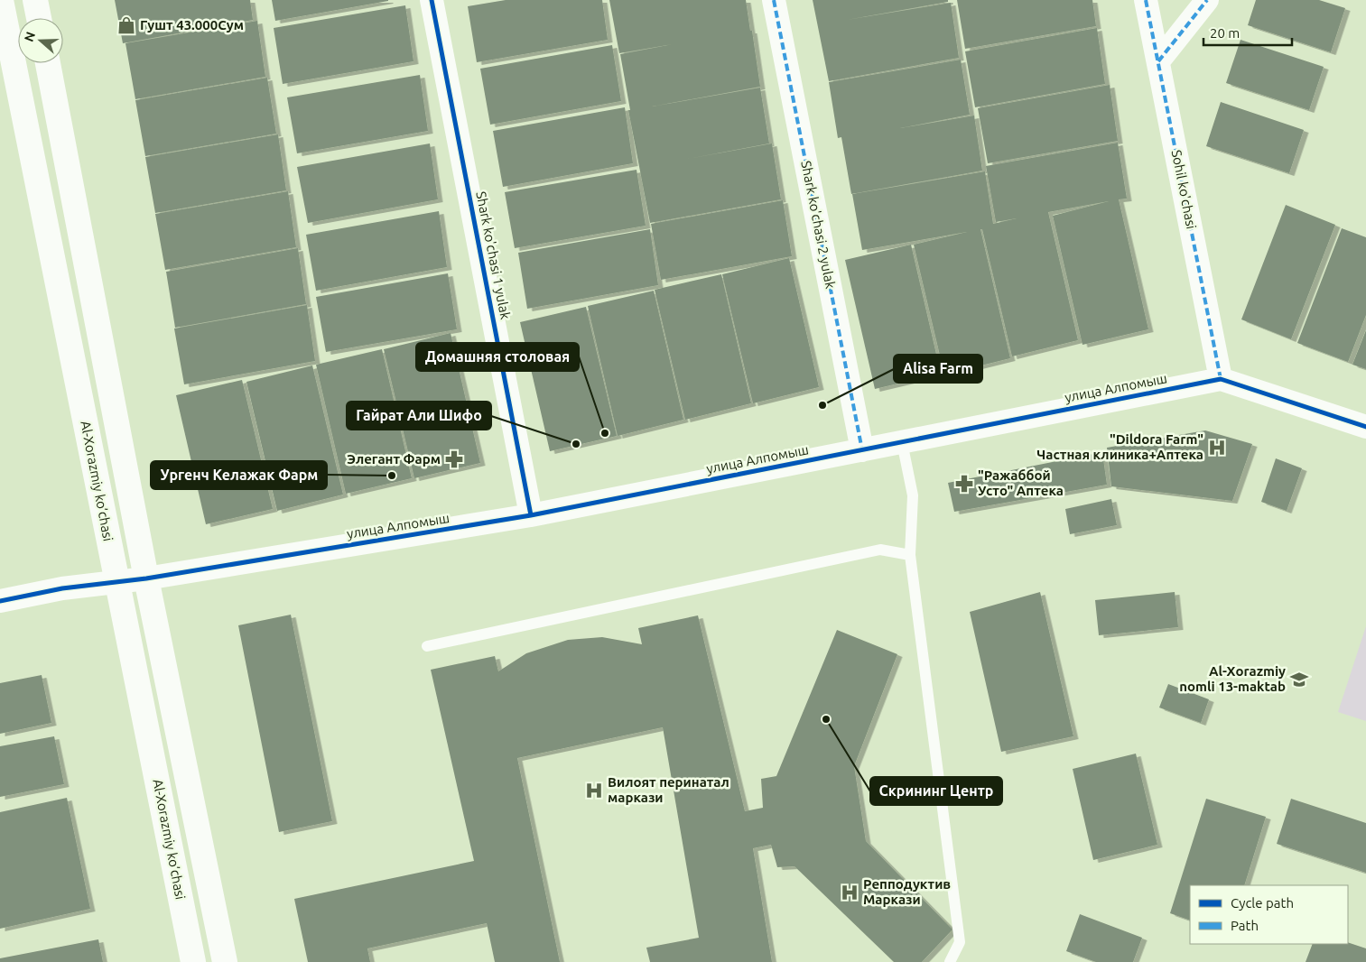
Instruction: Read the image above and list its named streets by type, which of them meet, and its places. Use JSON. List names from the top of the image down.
{
  "streets": {
    "main road": ["Al-Xorazmiy ko’chasi"],
    "street": [
      "Sohil ko'chasi",
      "Shark ko'chasi 2 yulak",
      "Shark ko'chasi 1 yulak",
      "улица Алпомыш"
    ]
  },
  "crossings": [
    ["Sohil ko'chasi", "улица Алпомыш"],
    ["Shark ko'chasi 2 yulak", "улица Алпомыш"],
    ["Shark ko'chasi 1 yulak", "улица Алпомыш"],
    ["улица Алпомыш", "Al-Xorazmiy ko’chasi"]
  ],
  "places": {
    "shop": ["Гушт 43.000Сум"],
    "other": [
      "Alisa Farm",
      "Домашняя столовая",
      "Гайрат Али Шифо",
      "Ургенч Келажак Фарм",
      "Скрининг Центр"
    ],
    "hospital": ["\"Dildora Farm\" Частная клиника+Аптека", "Вилоят перинатал маркази", "Репподуктив Маркази"],
    "pharmacy": ["Элегант Фарм", "\"Ражаббой Усто\" Аптека"],
    "school or university": ["Аl-Xоrаzmiy nоmli 13-mаktаb"]
  },
  "legend": ["Cycle path", "Path"],
  "scale_bar": "20 m",
  "north": "left"
}
